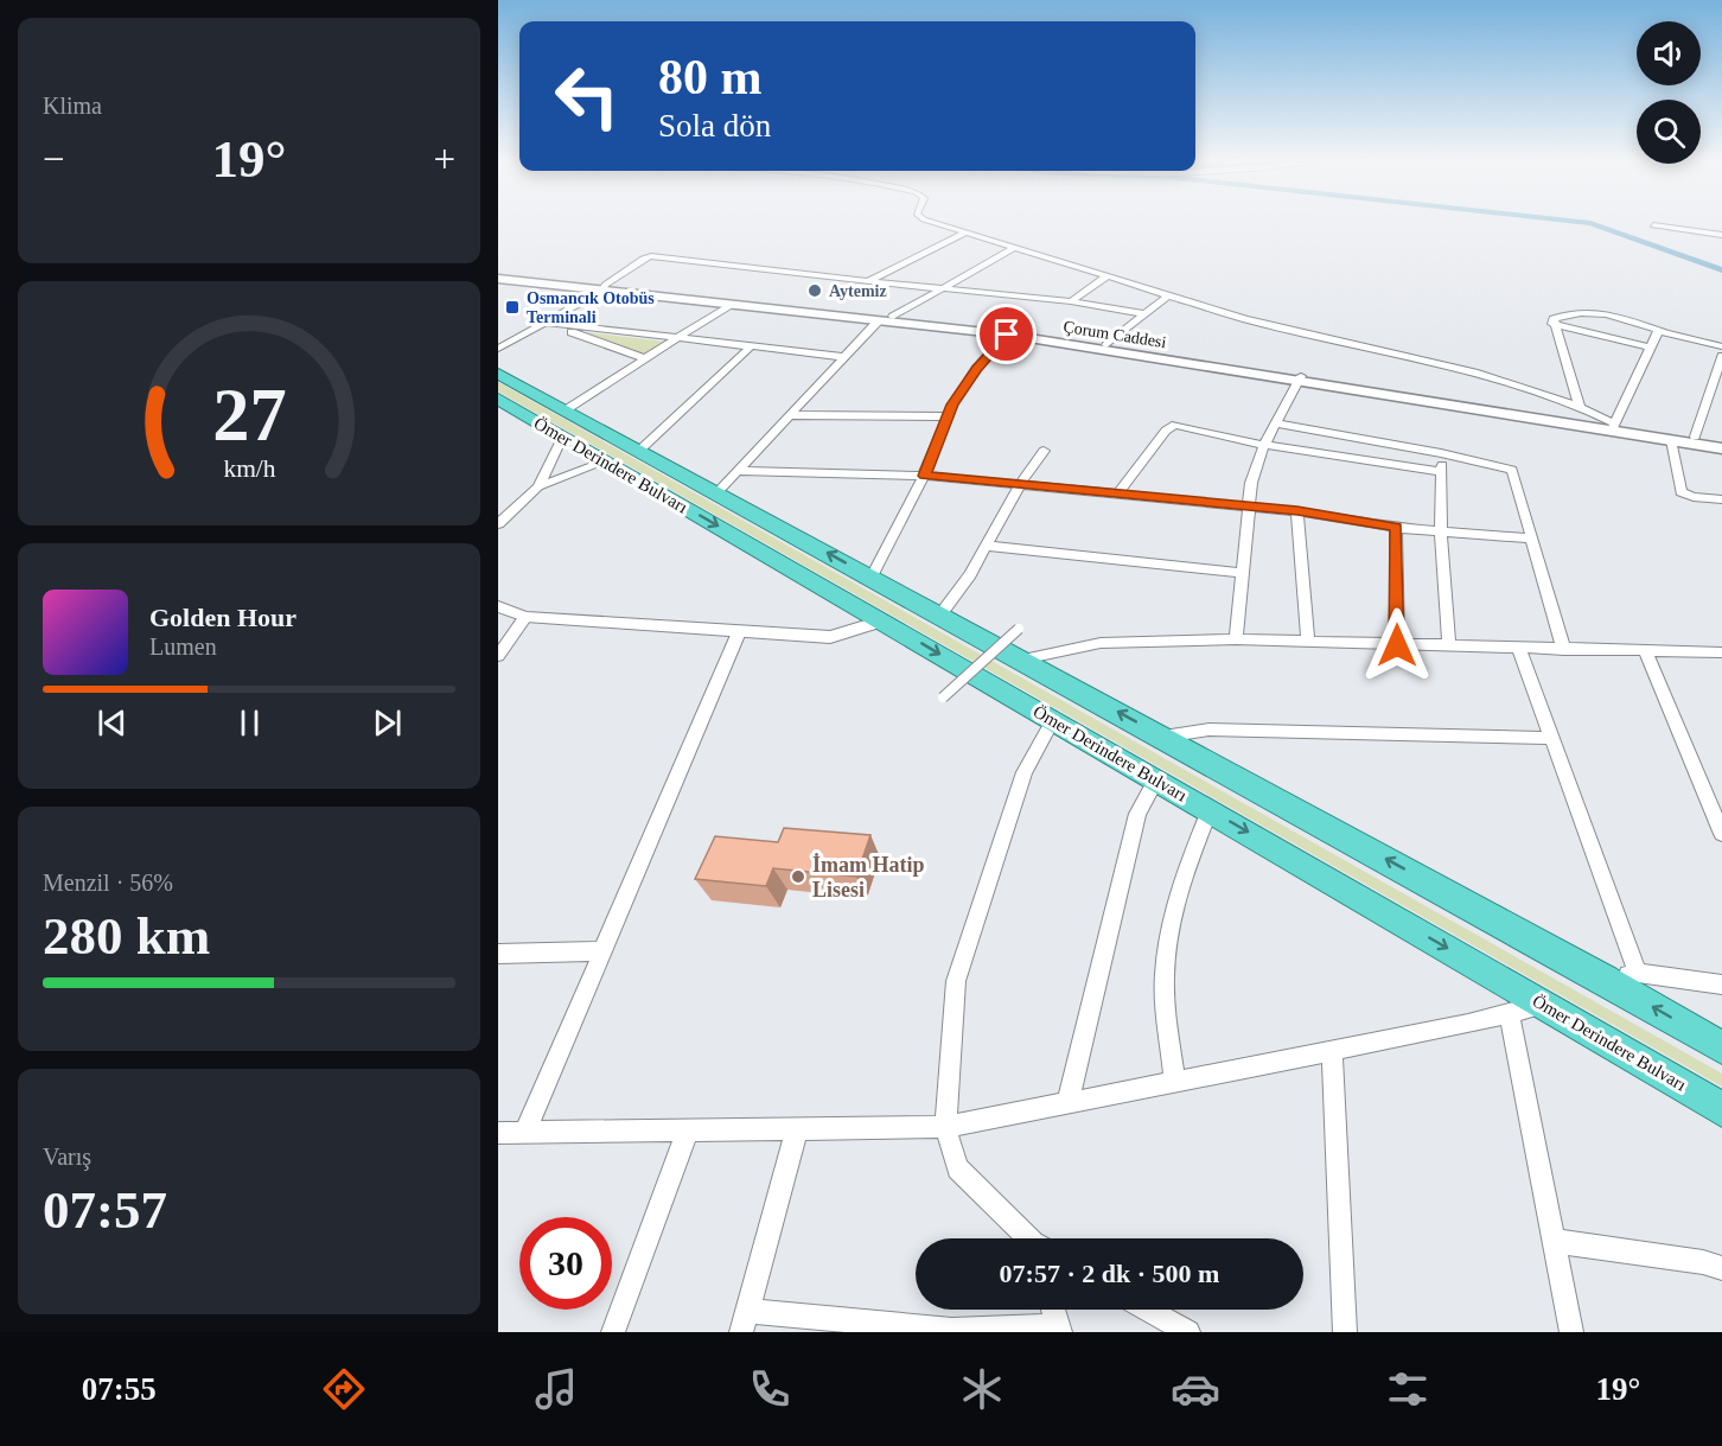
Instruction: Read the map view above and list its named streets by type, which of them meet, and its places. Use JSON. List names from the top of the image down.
{
  "streets": {
    "highway": ["Ömer Derindere Bulvarı"],
    "main road": ["Çorum Caddesi"]
  },
  "places": {
    "other": ["Aytemiz", "İmam Hatip Lisesi"],
    "transit": ["Osmancık Otobüs Terminali"]
  },
  "page": {
    "tile": [
      "Klima",
      ["Menzil · 56%", "280 km"],
      ["Varış", "07:57"]
    ],
    "turn": ["80 m", "Sola dön"],
    "heat": ["−", "19°", "+"],
    "song": ["Golden Hour", "Lumen"],
    "limit": "30",
    "trip": "07:57 · 2 dk · 500 m",
    "tabs": ["07:55", "19°"],
    "gauge": ["27", "km/h"]
  }
}
